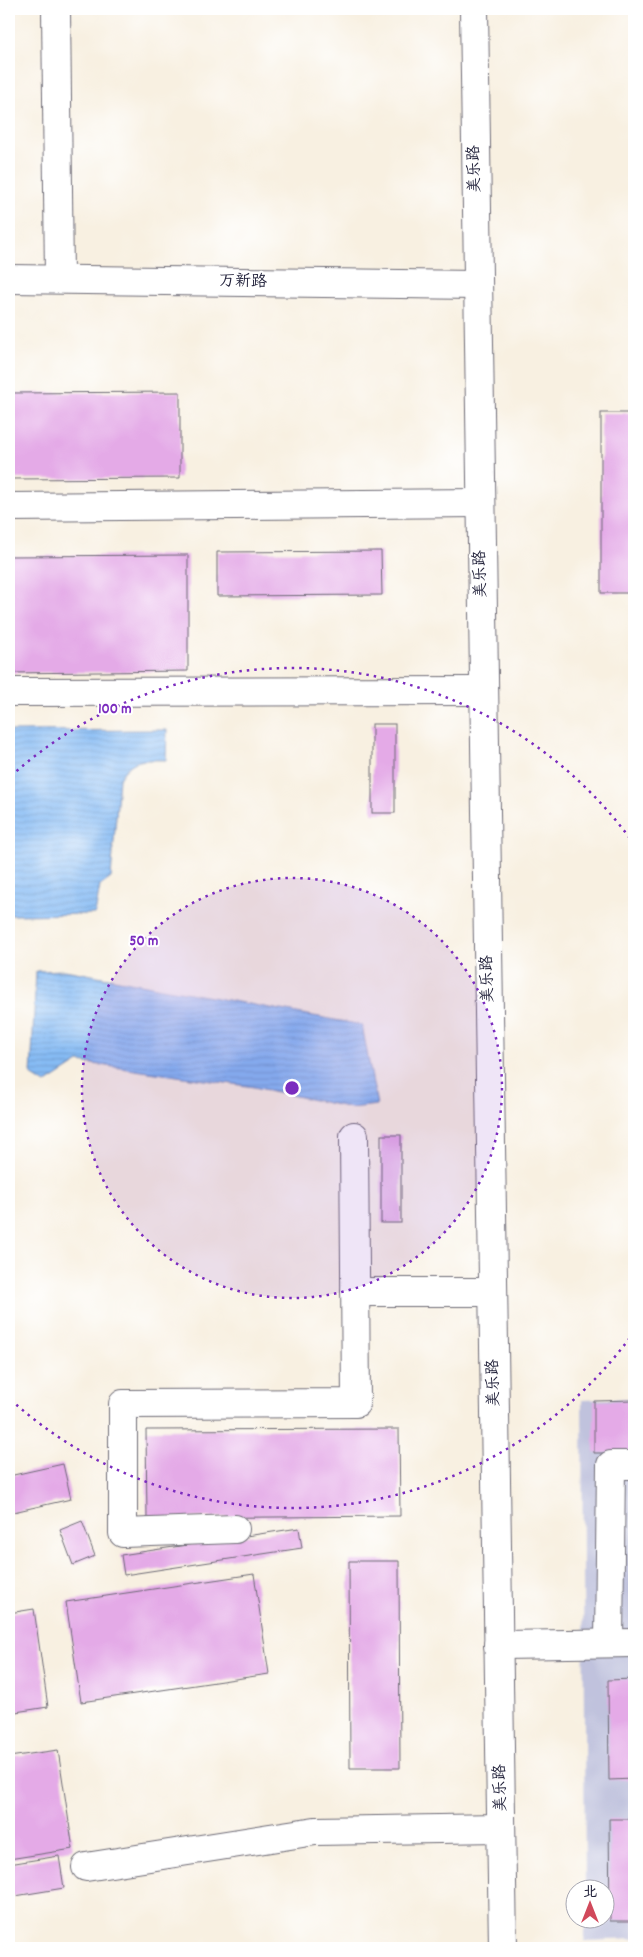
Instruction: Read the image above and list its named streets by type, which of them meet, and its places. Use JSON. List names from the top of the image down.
{
  "streets": {
    "street": ["美乐路", "万新路"]
  },
  "crossings": [
    ["美乐路", "万新路"]
  ],
  "north": "top",
  "rings": ["100 m", "50 m"]
}
